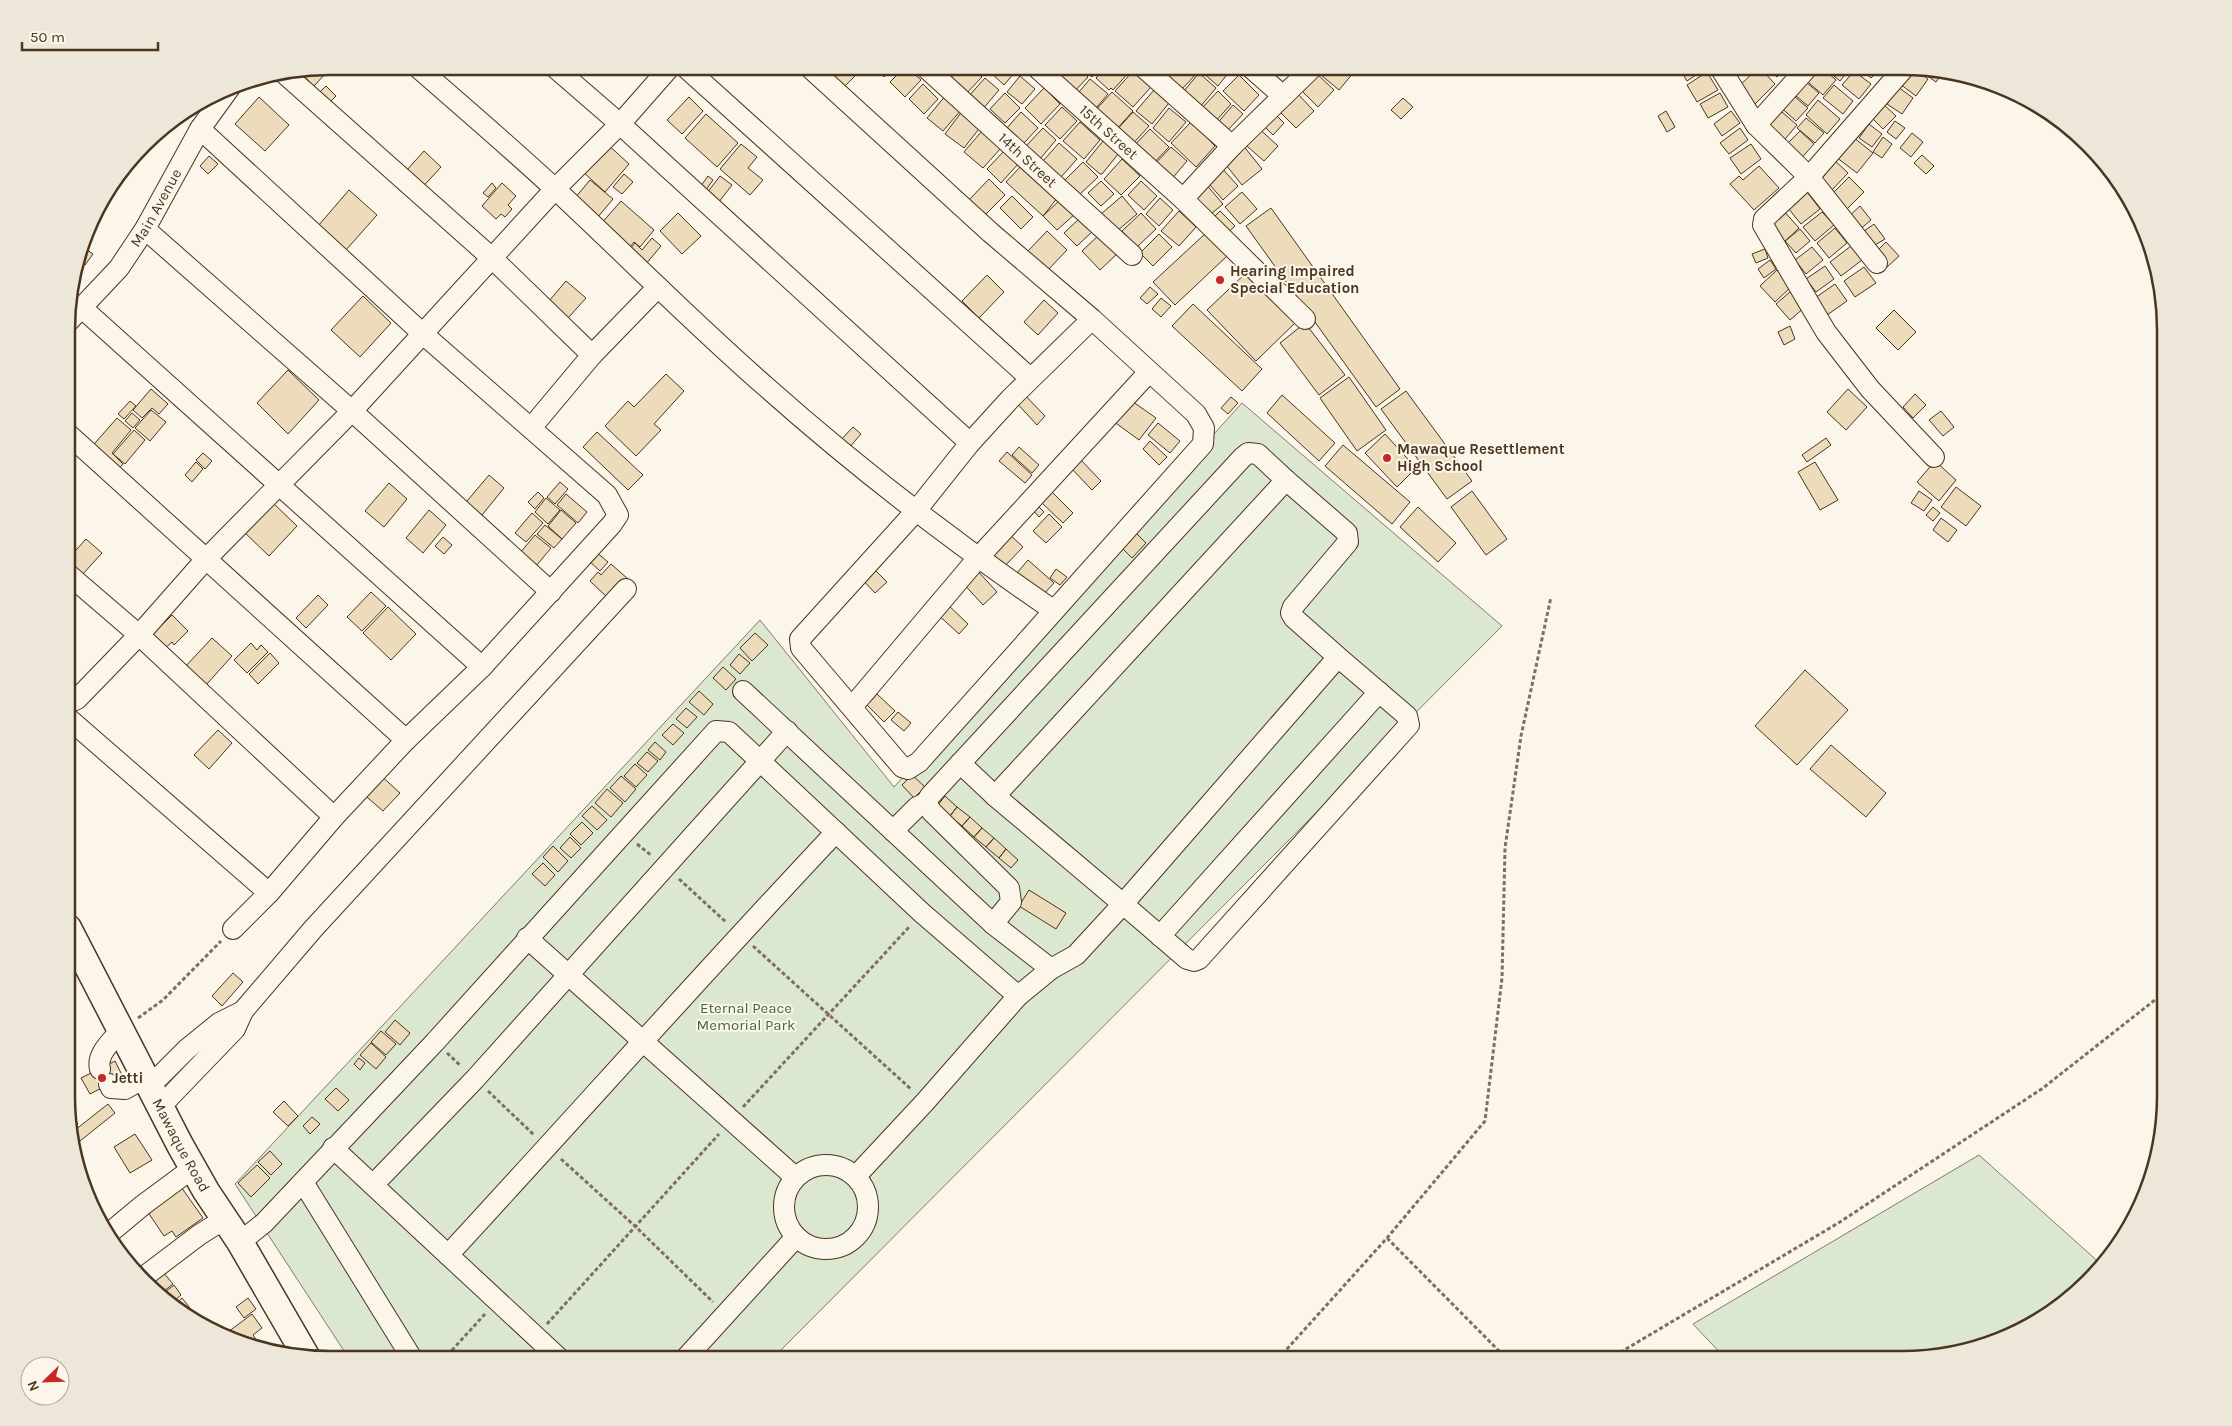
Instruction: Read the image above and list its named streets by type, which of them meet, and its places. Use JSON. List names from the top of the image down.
{
  "streets": {
    "main road": ["Mawaque Road"],
    "street": ["15th Street", "14th Street", "Main Avenue"]
  },
  "parks": ["Eternal Peace Memorial Park"],
  "places": ["Hearing Impaired Special Education", "Mawaque Resettlement High School", "Jetti"],
  "scale_bar": "50 m",
  "north": "bottom left"
}
